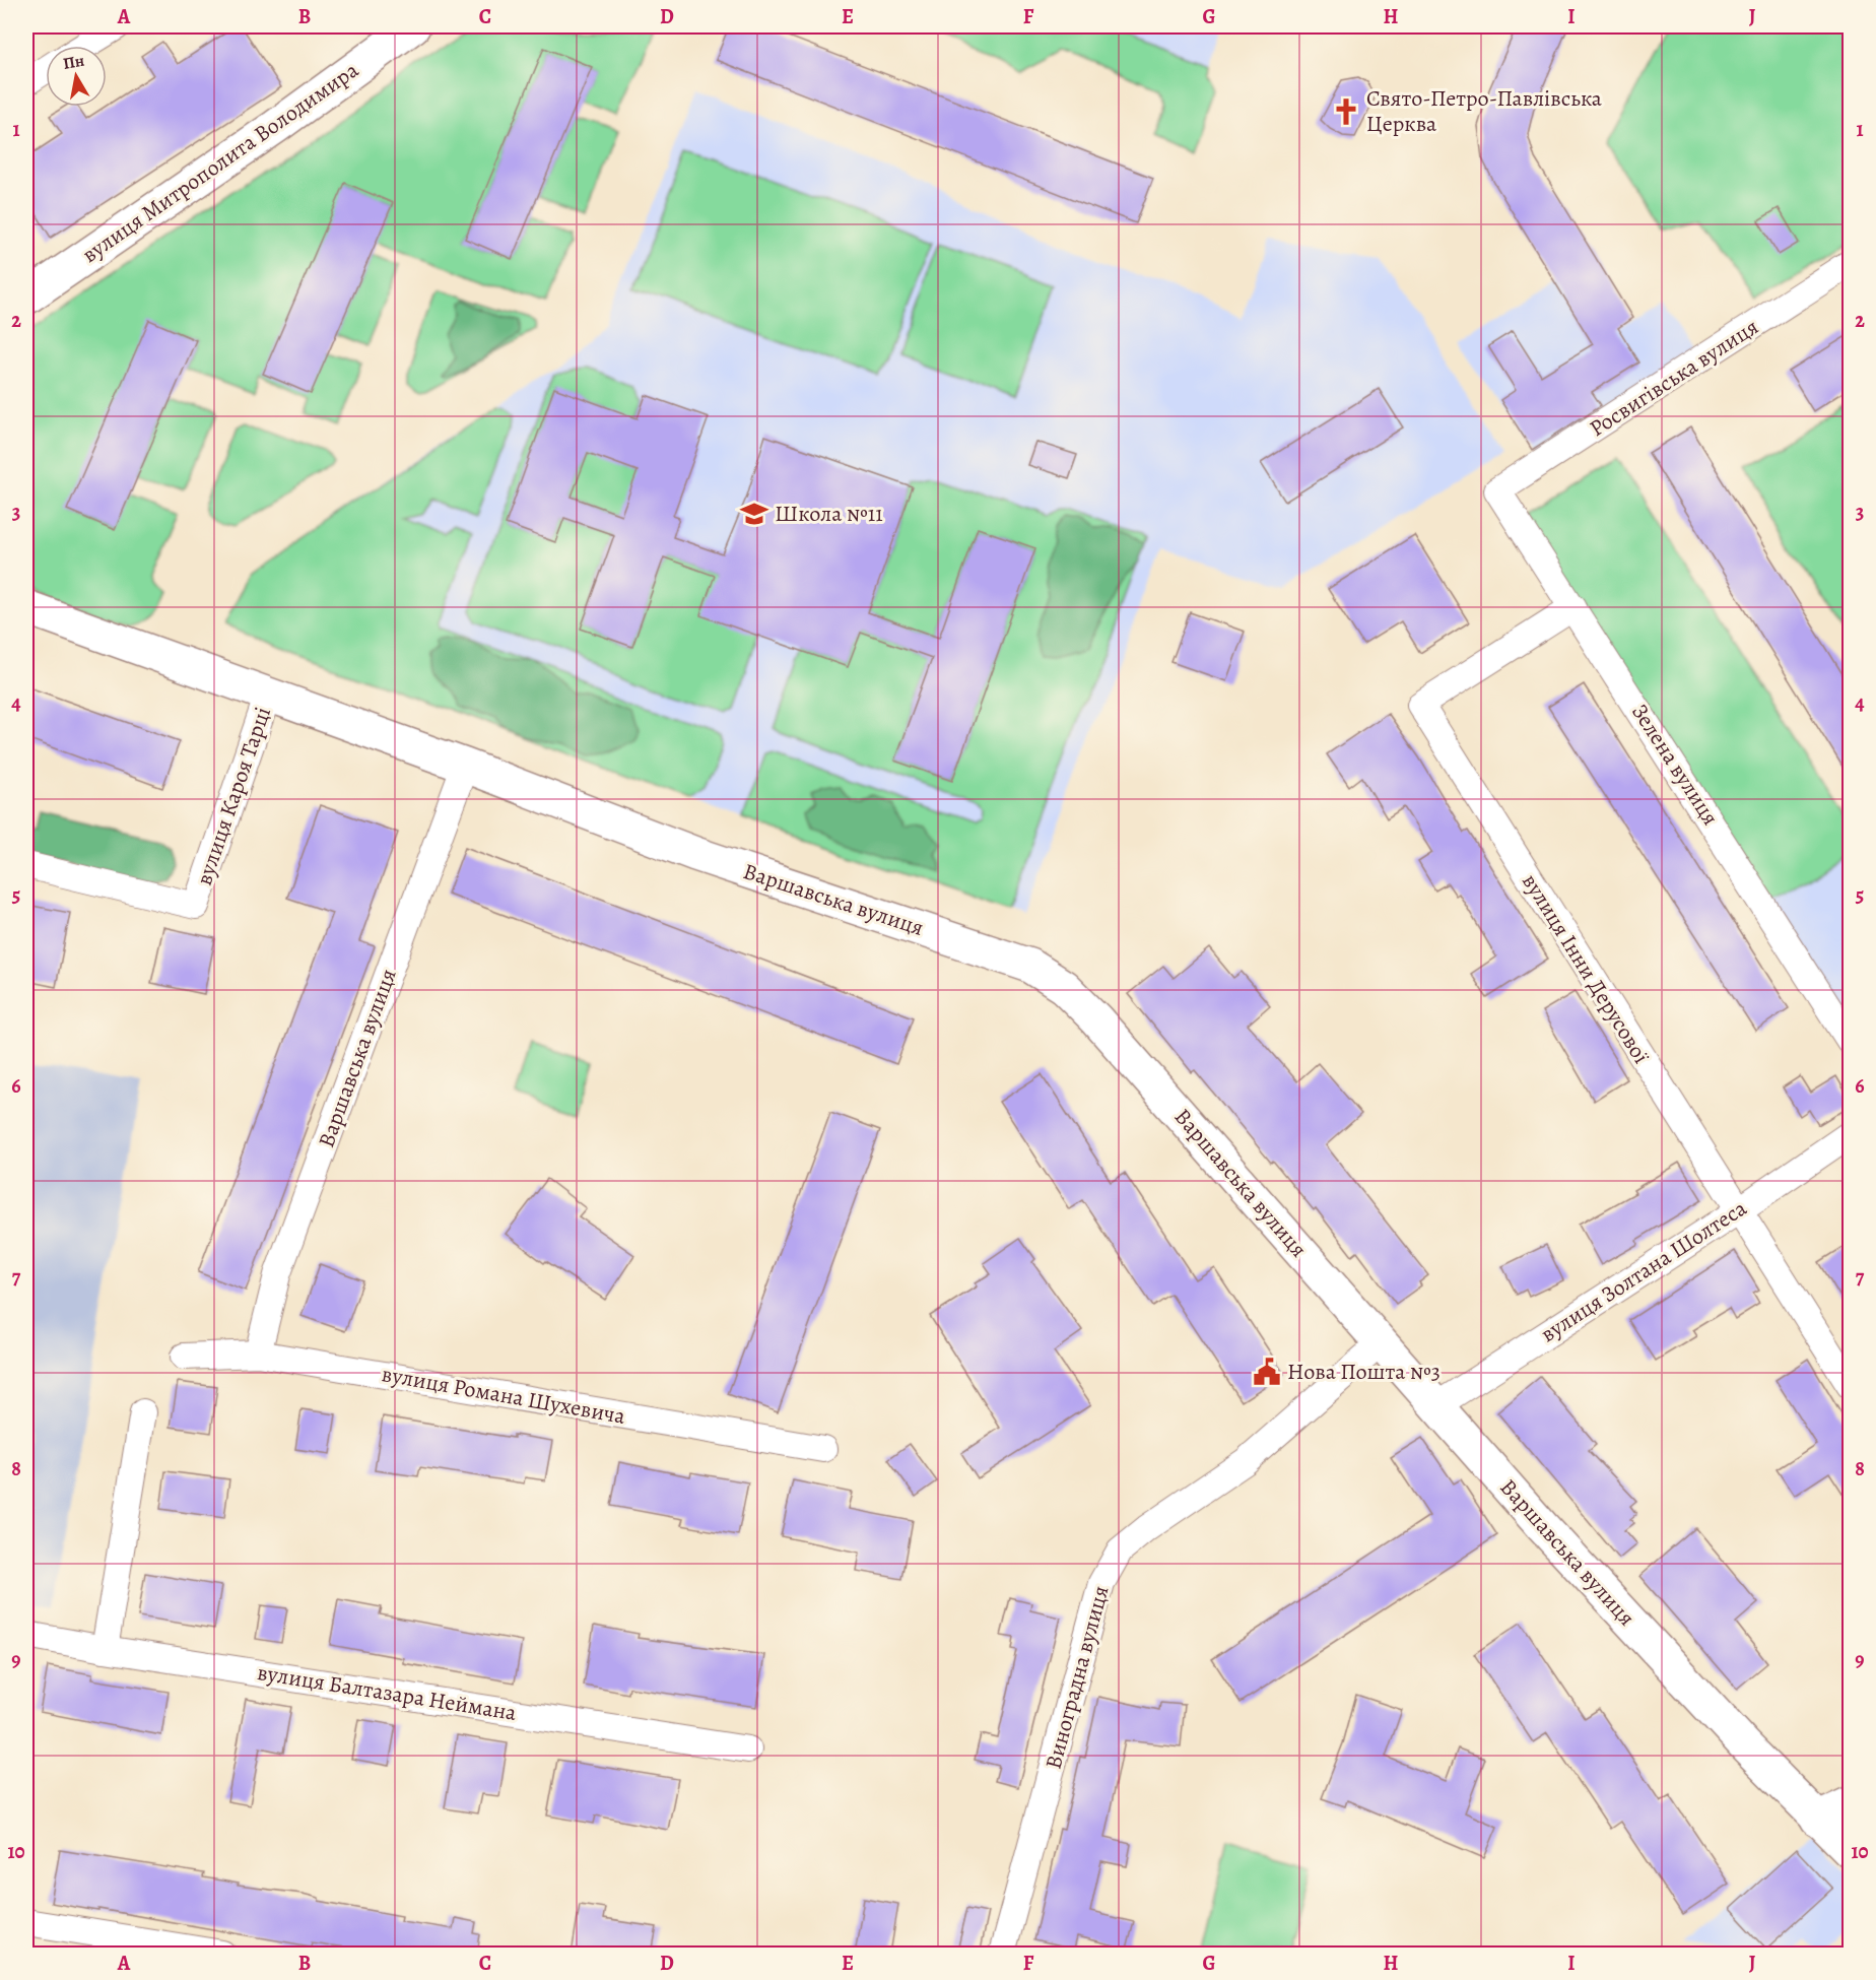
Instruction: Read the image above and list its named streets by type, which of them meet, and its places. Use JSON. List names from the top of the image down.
{
  "streets": {
    "street": [
      "вулиця Митрополита Володимира",
      "Росвигівська вулиця",
      "Зелена вулиця",
      "вулиця Кароя Тарці",
      "Варшавська вулиця",
      "вулиця Інни Дерусової",
      "вулиця Золтана Шолтеса",
      "вулиця Романа Шухевича",
      "Виноградна вулиця",
      "вулиця Балтазара Неймана"
    ]
  },
  "crossings": [
    ["Росвигівська вулиця", "Зелена вулиця"],
    ["Зелена вулиця", "вулиця Інни Дерусової"],
    ["вулиця Кароя Тарці", "Варшавська вулиця"],
    ["Варшавська вулиця", "вулиця Золтана Шолтеса"],
    ["Варшавська вулиця", "вулиця Романа Шухевича"],
    ["Варшавська вулиця", "Виноградна вулиця"],
    ["вулиця Інни Дерусової", "вулиця Золтана Шолтеса"]
  ],
  "places": {
    "church": ["Свято-Петро-Павлівська Церква"],
    "school or university": ["Школа №11"],
    "public building": ["Нова Пошта №3"]
  },
  "north": "top",
  "grid": {
    "columns": [
      "A",
      "B",
      "C",
      "D",
      "E",
      "F",
      "G",
      "H",
      "I",
      "J"
    ],
    "rows": [
      "1",
      "2",
      "3",
      "4",
      "5",
      "6",
      "7",
      "8",
      "9",
      "10"
    ]
  }
}
